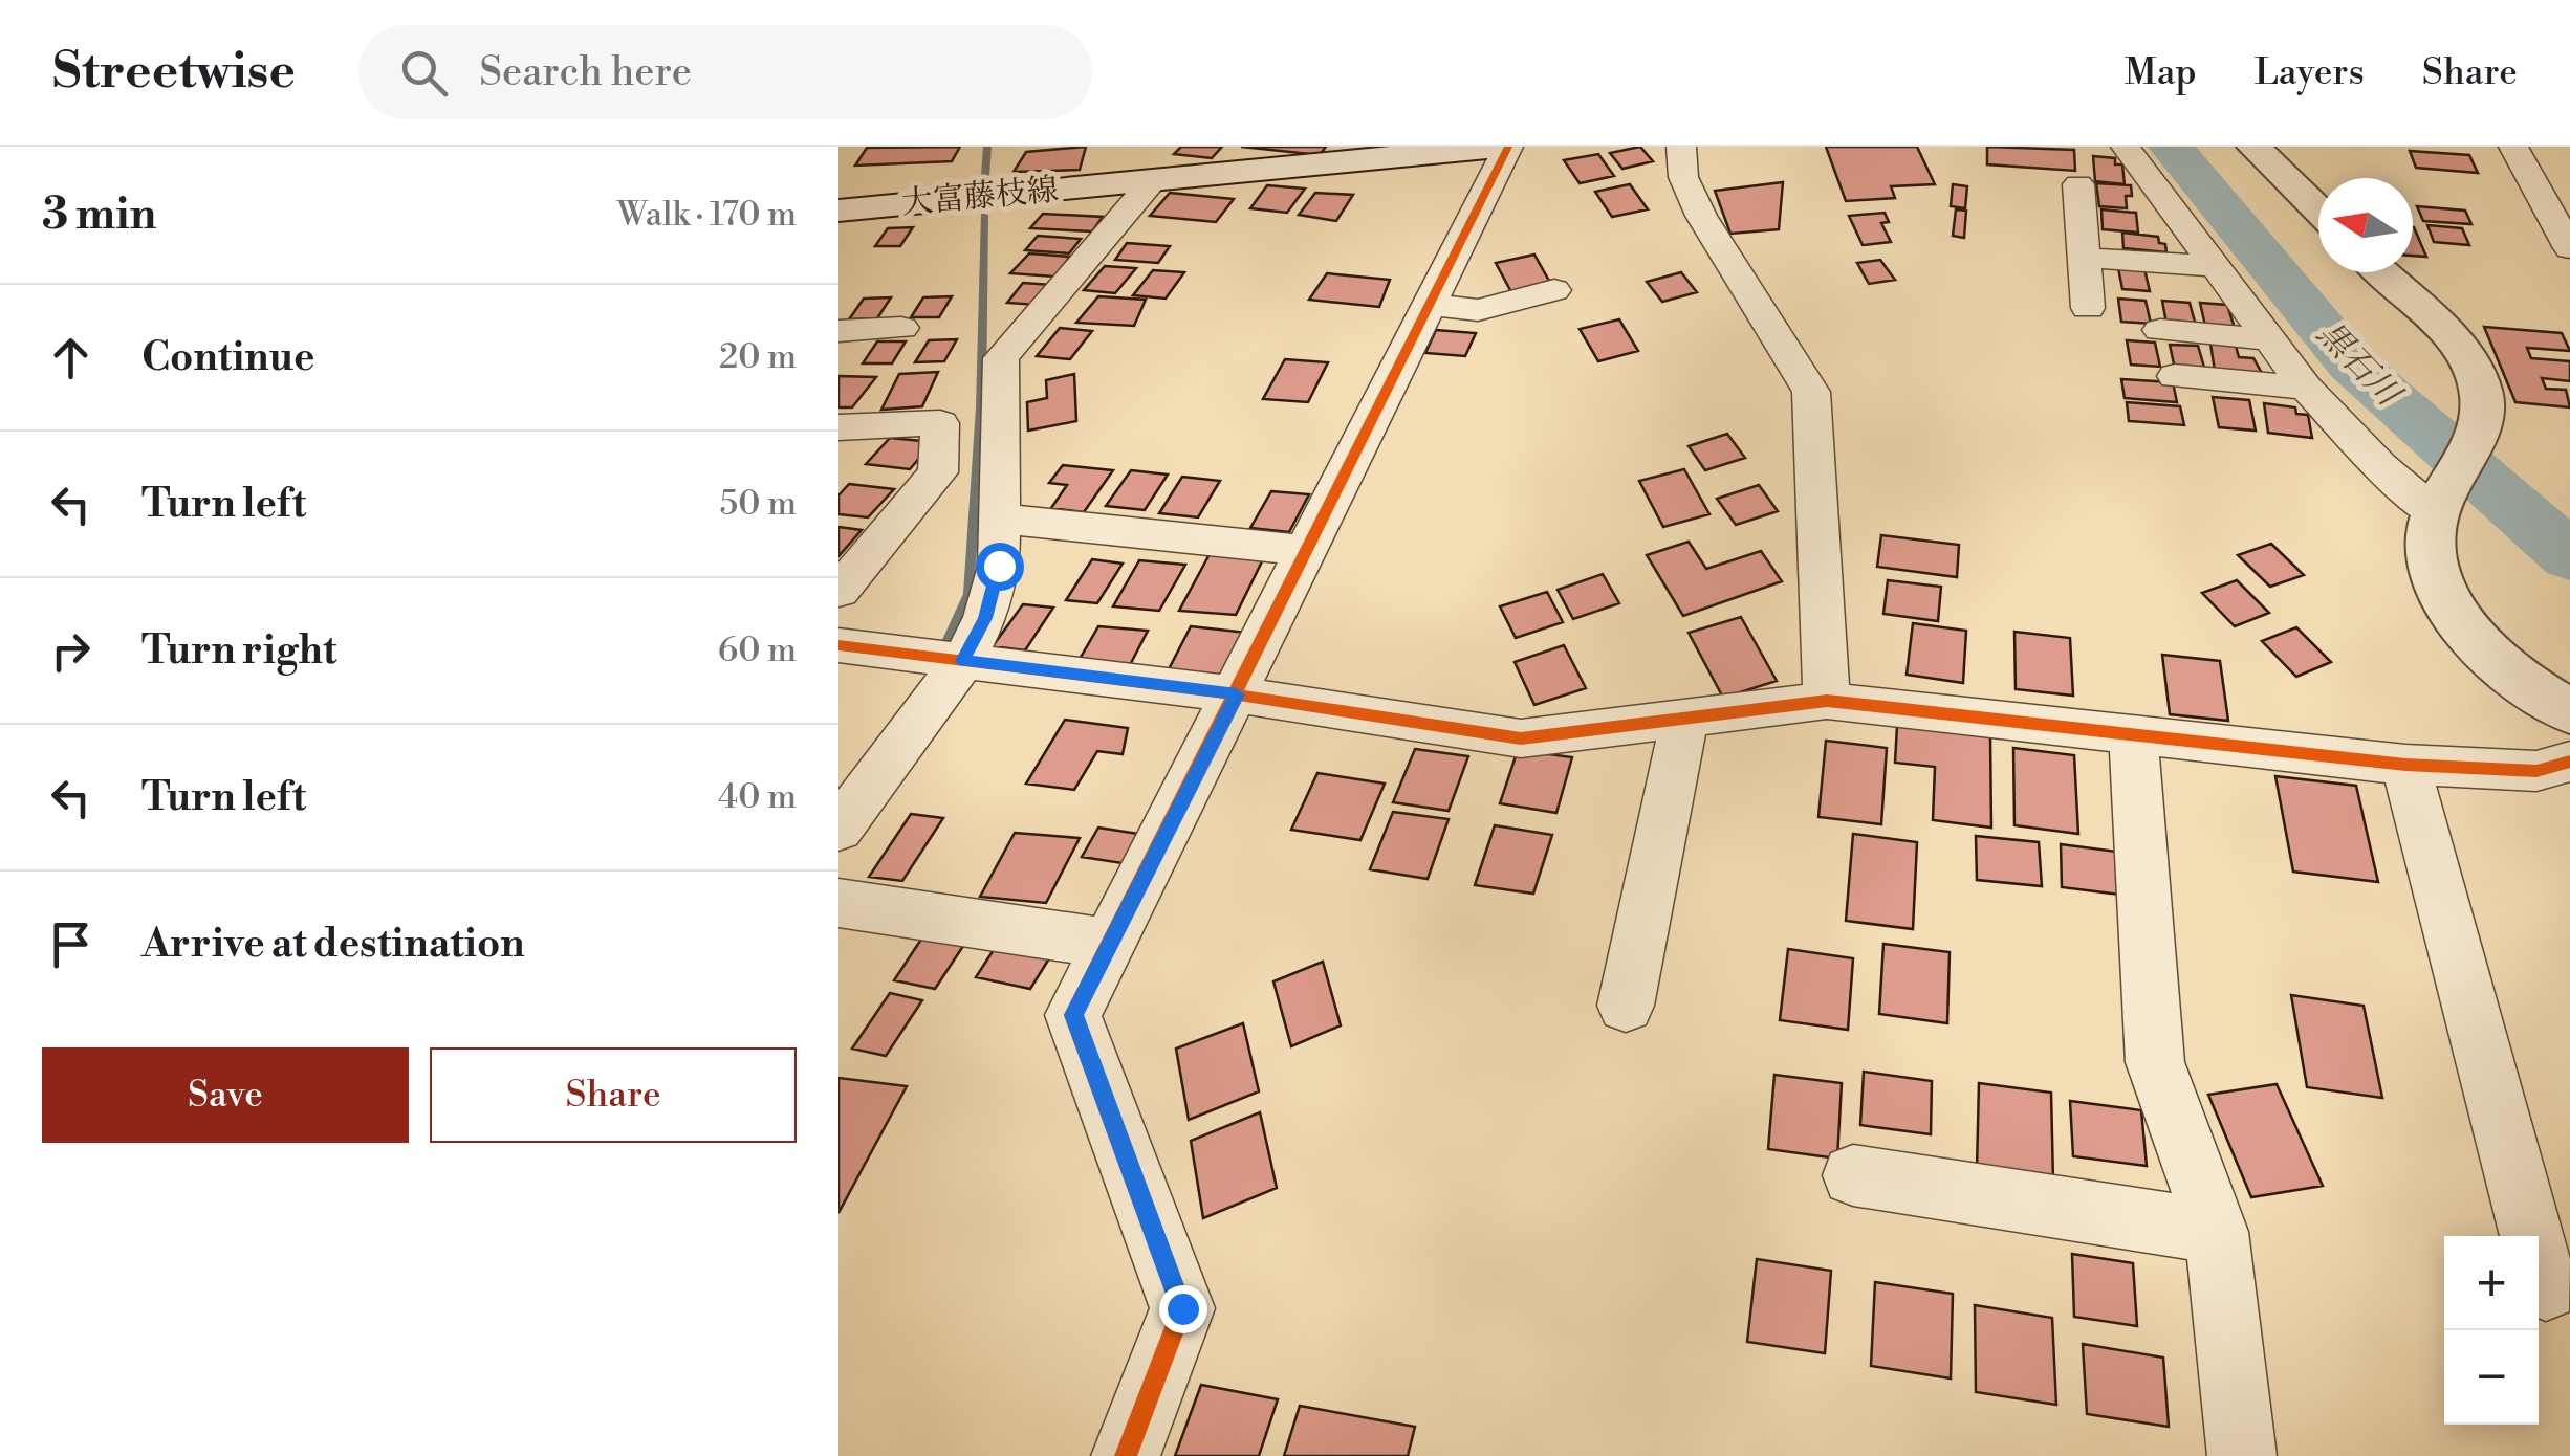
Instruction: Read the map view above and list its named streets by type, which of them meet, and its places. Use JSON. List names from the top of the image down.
{
  "streets": {
    "street": ["大富藤枝線"]
  },
  "water": ["黒石川"],
  "north": "left",
  "page": {
    "header": "Streetwise",
    "search": "Search here",
    "nav": ["Map", "Layers", "Share"],
    "heading": ["3 min", "Walk · 170 m"],
    "list": [
      ["Continue", "20 m"],
      ["Turn left", "50 m"],
      ["Turn right", "60 m"],
      ["Turn left", "40 m"],
      "Arrive at destination"
    ],
    "buttons": ["Save", "Share"],
    "map_buttons": ["+", "−"]
  }
}
